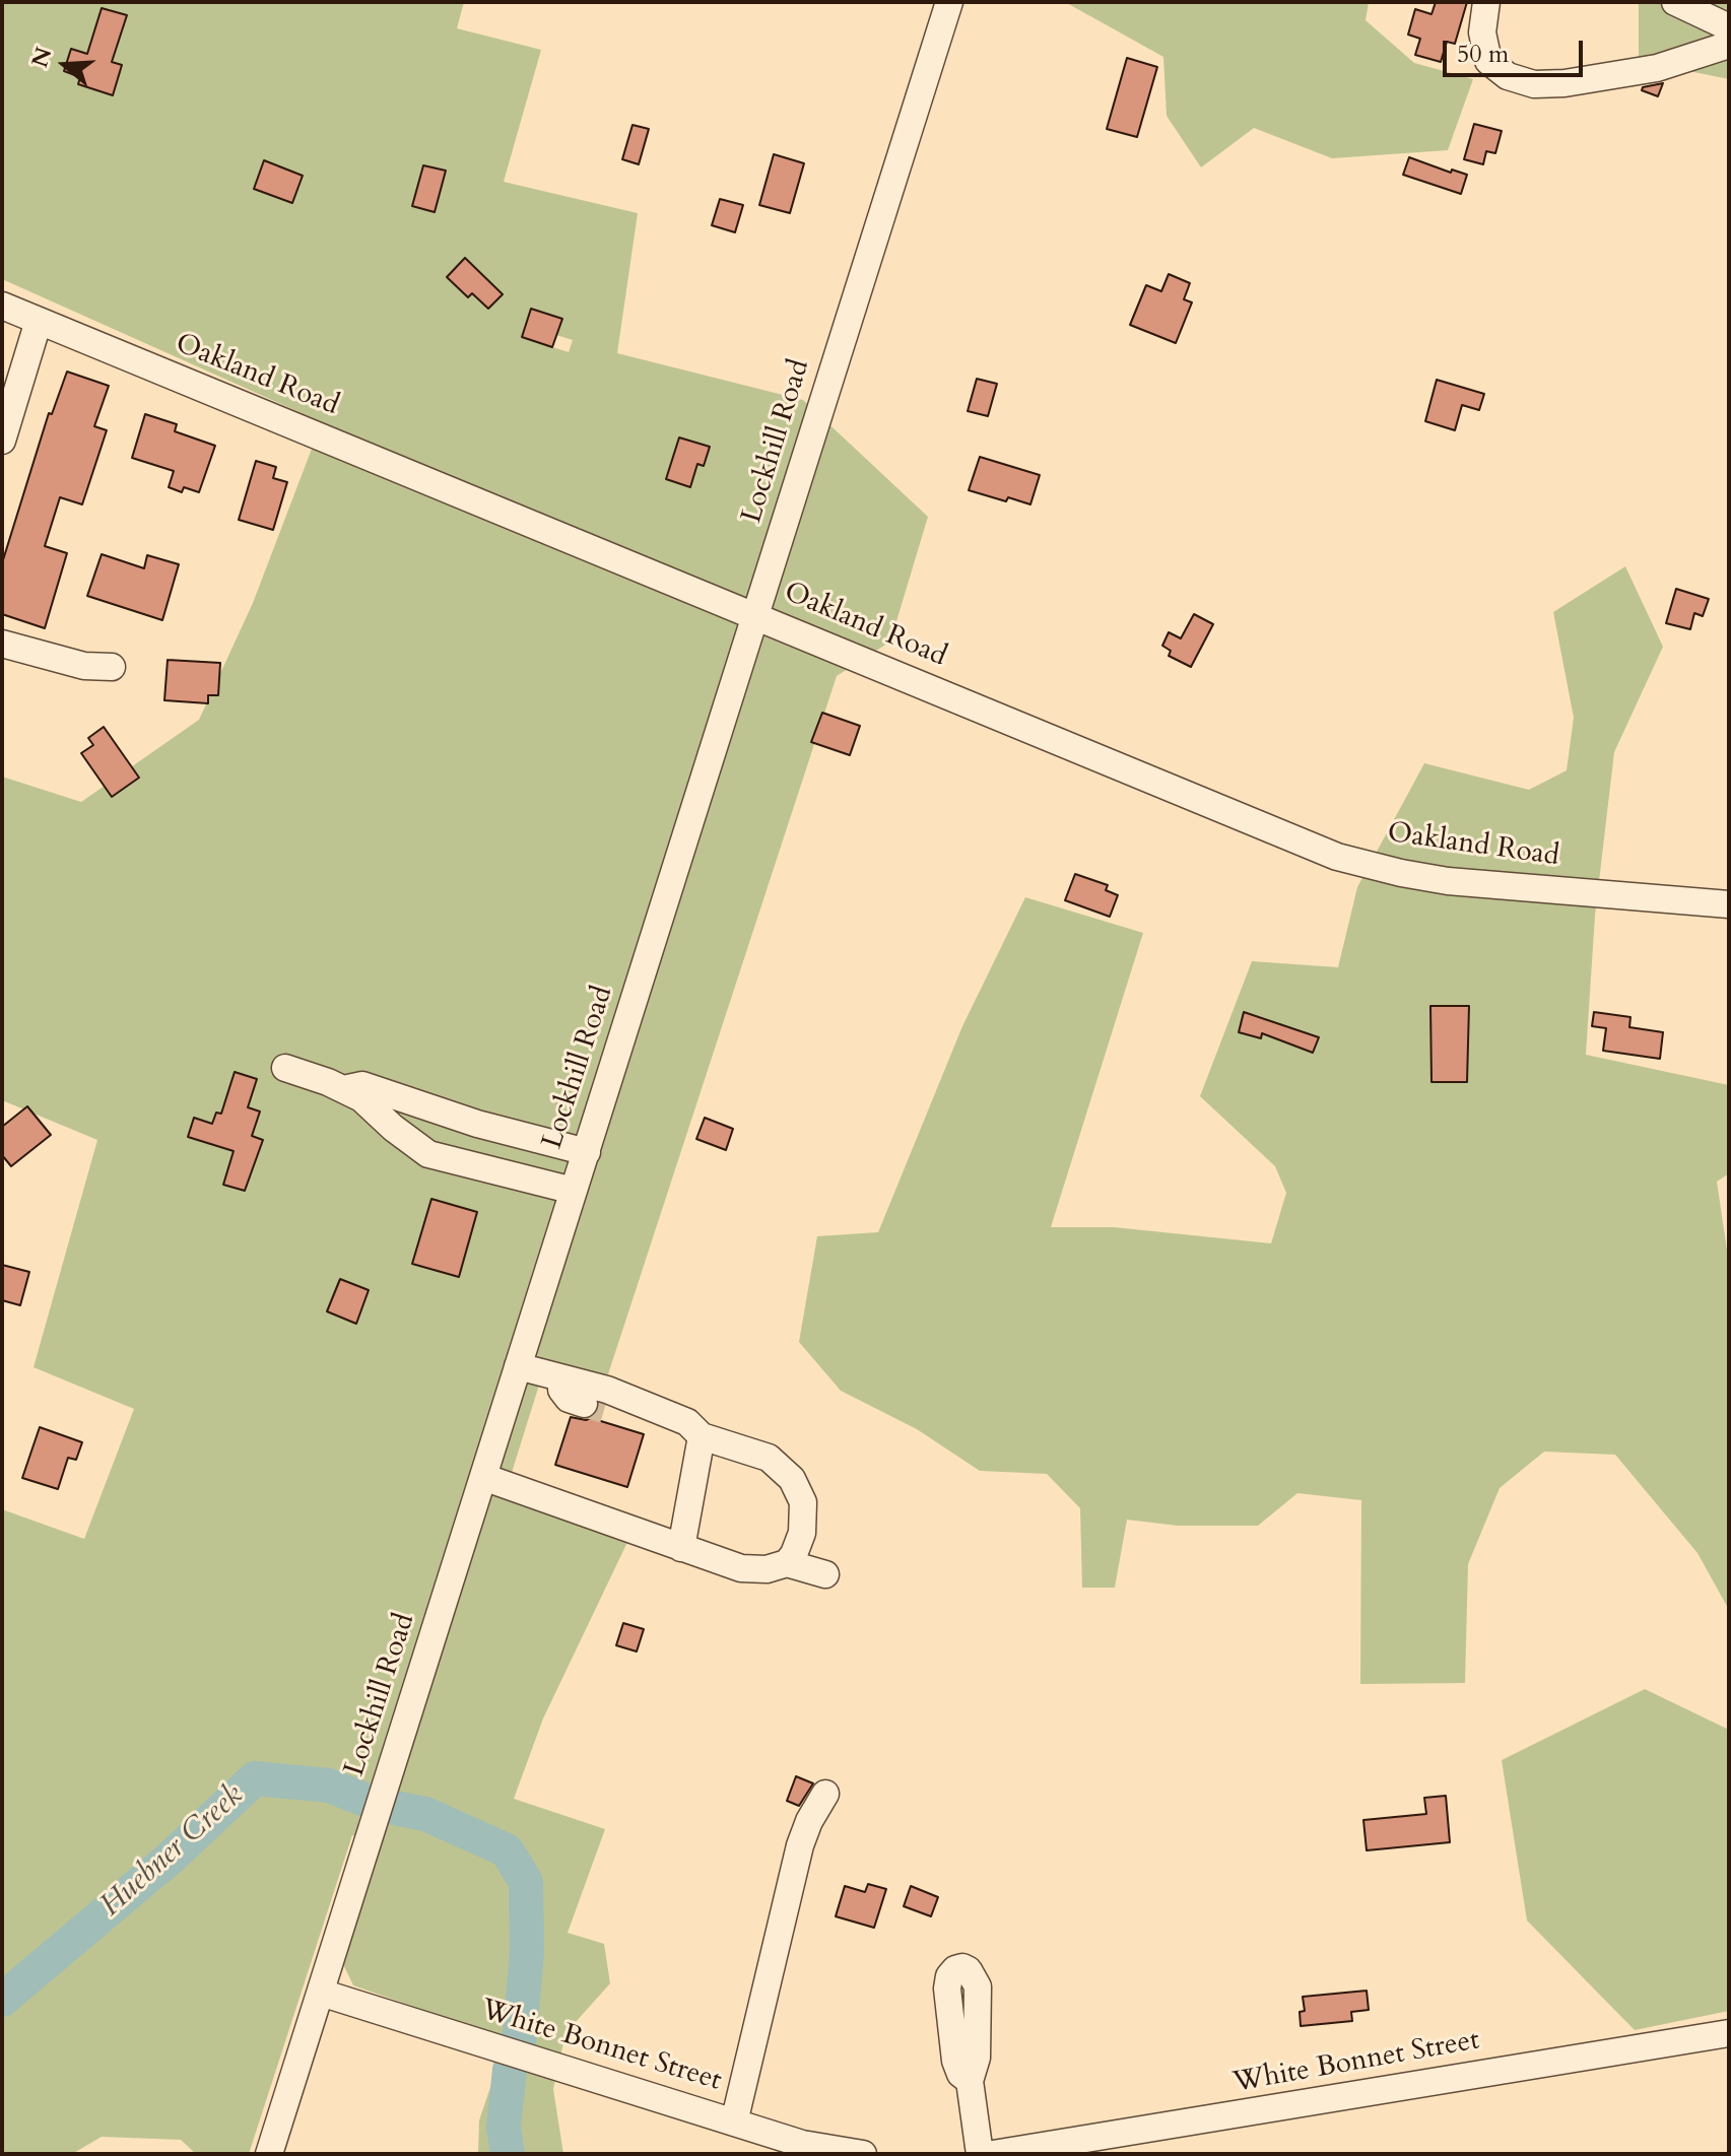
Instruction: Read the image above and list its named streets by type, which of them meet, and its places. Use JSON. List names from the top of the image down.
{
  "streets": {
    "street": ["Oakland Road", "Lockhill Road", "White Bonnet Street"]
  },
  "crossings": [
    ["Oakland Road", "Lockhill Road"],
    ["Lockhill Road", "White Bonnet Street"]
  ],
  "water": ["Huebner Creek"],
  "scale_bar": "50 m",
  "north": "left"
}
